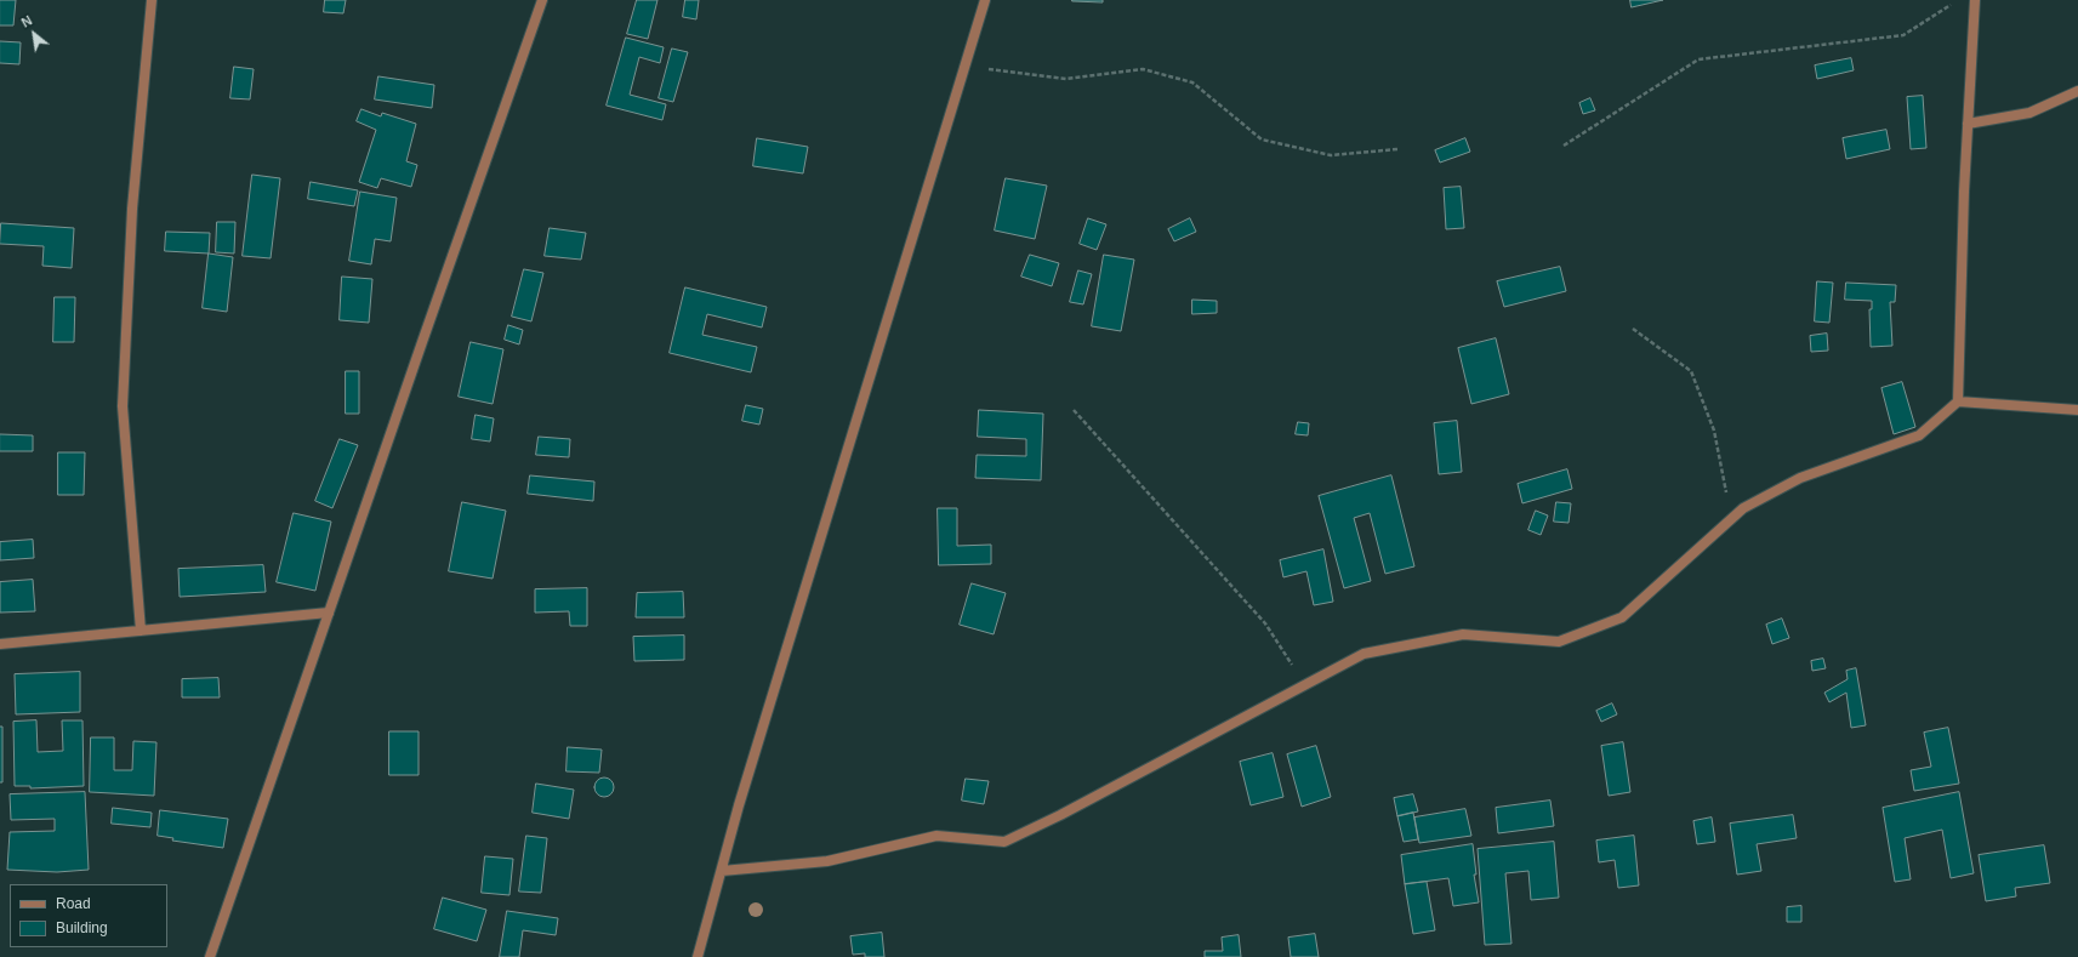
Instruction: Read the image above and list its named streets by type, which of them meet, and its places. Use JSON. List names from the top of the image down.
{
  "legend": ["Road", "Building"],
  "north": "top left"
}
